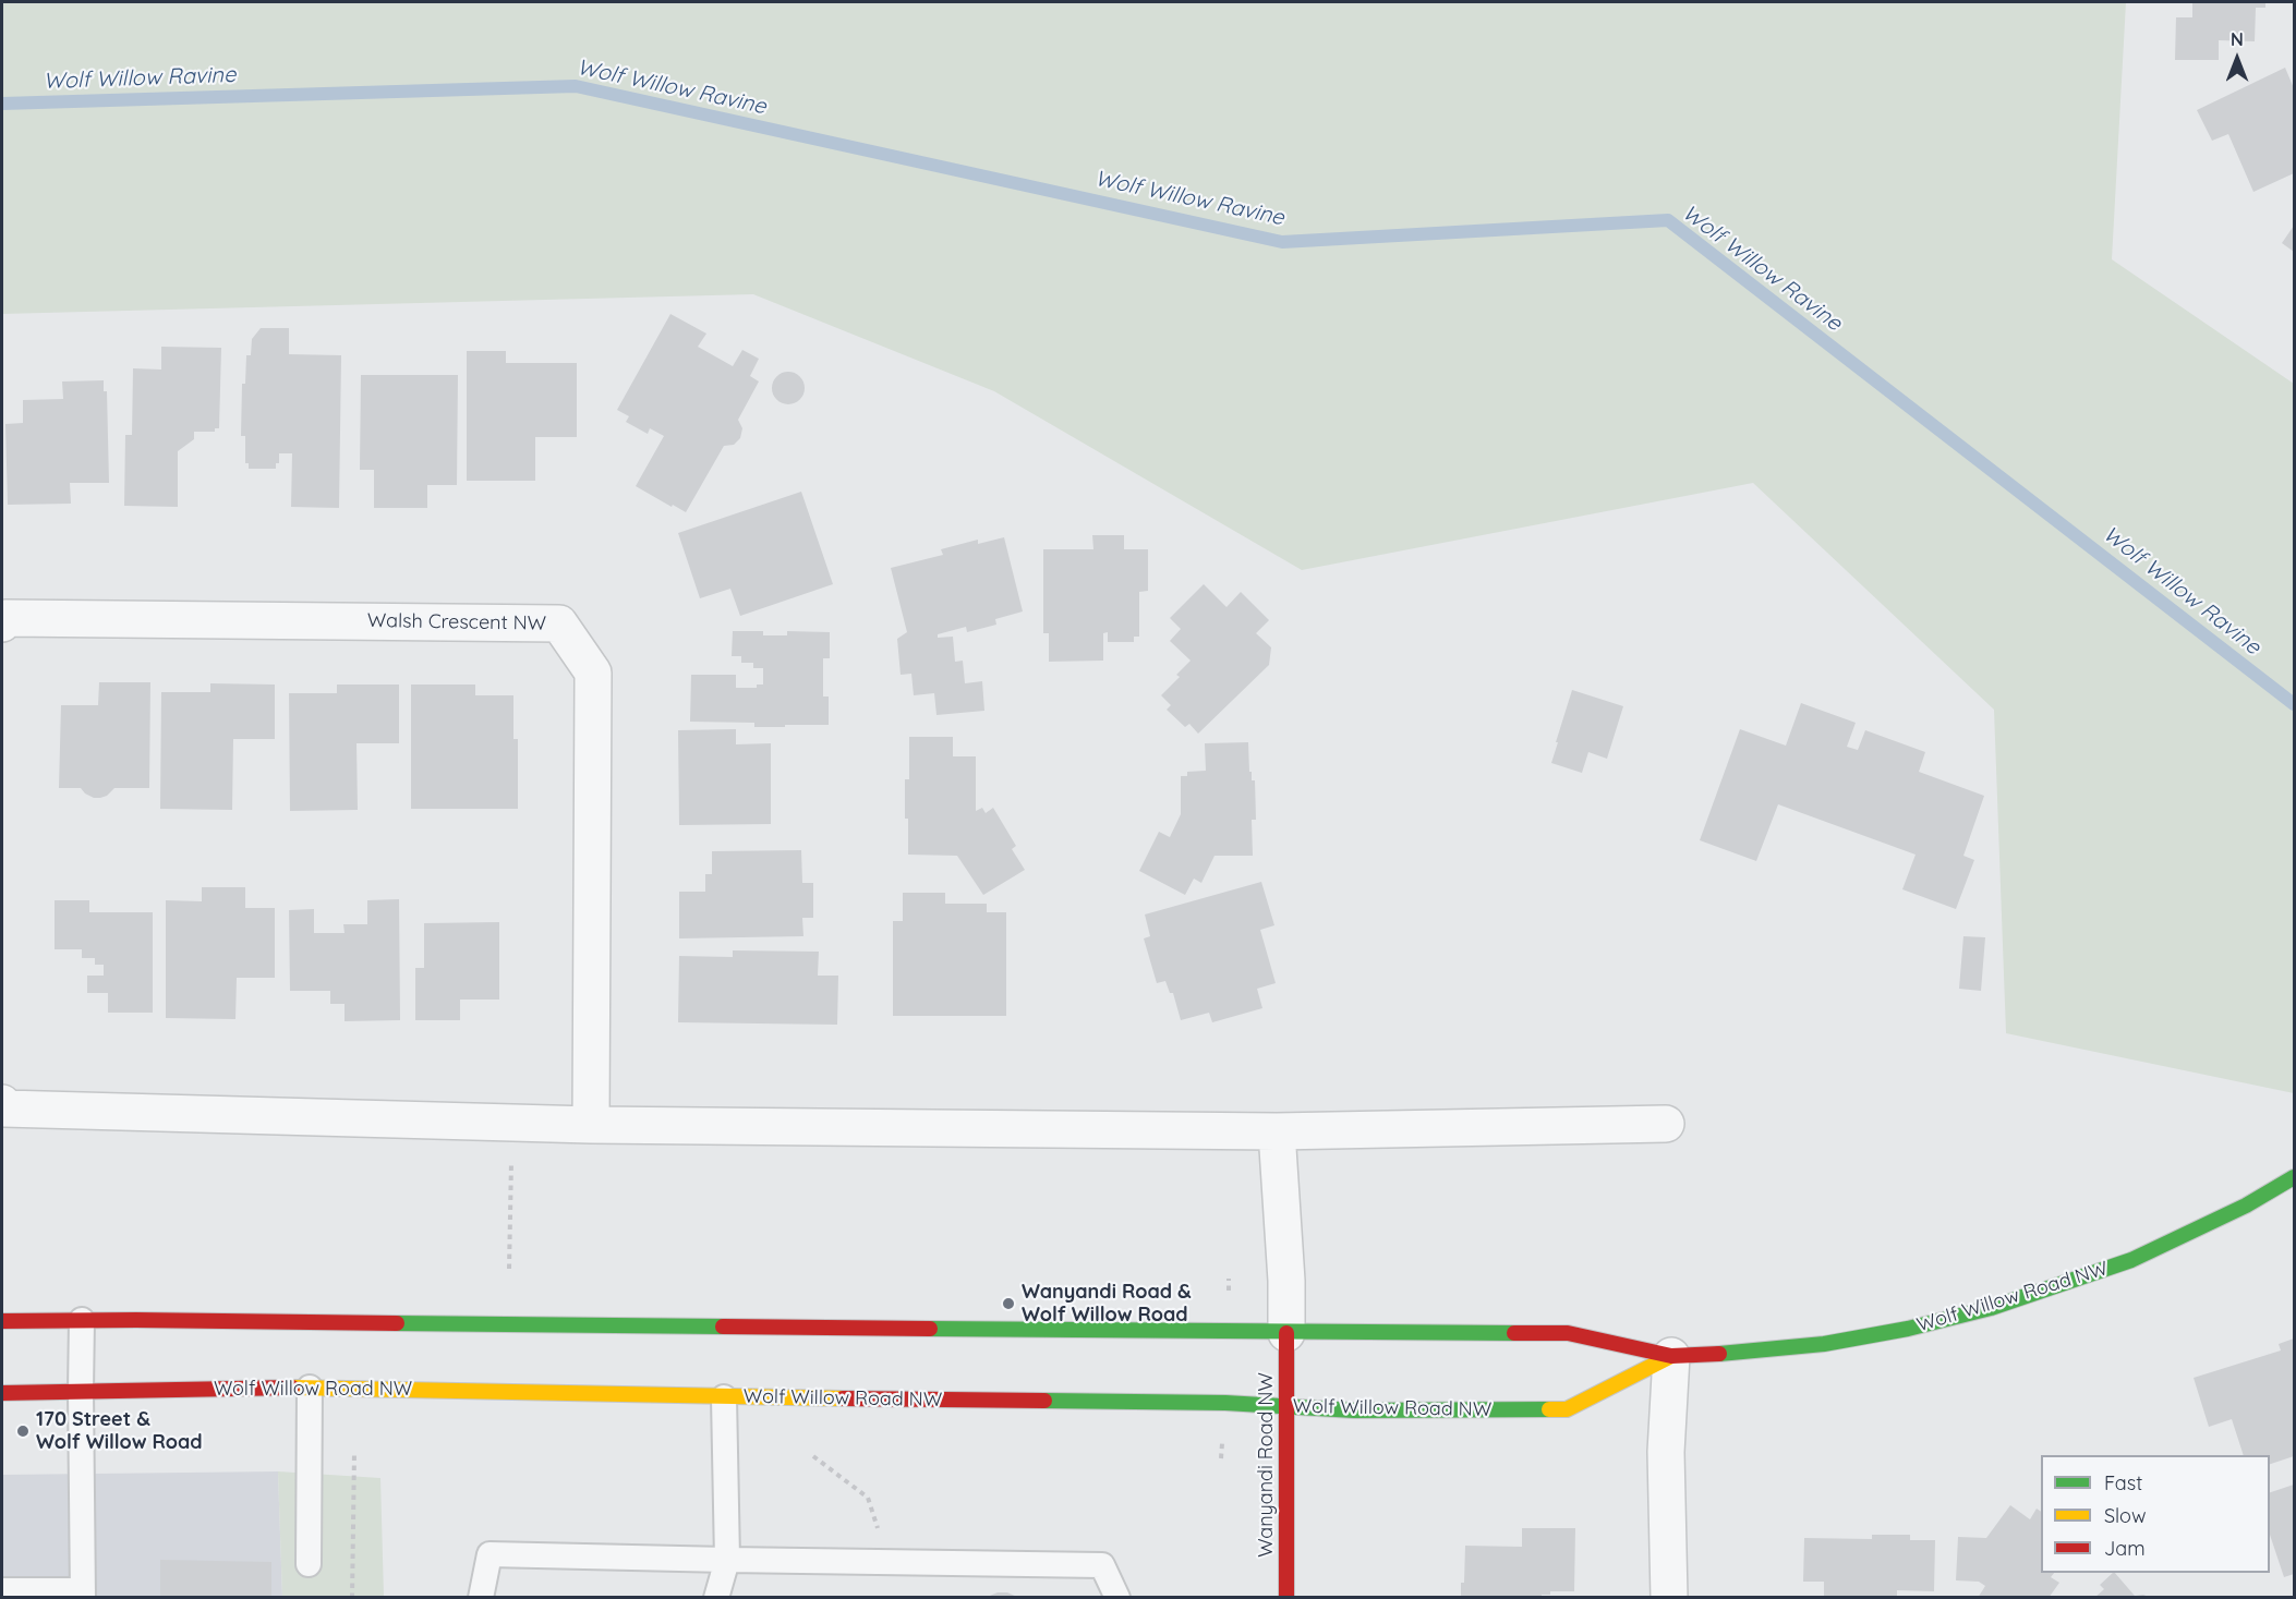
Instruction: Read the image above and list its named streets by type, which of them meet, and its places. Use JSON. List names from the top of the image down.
{
  "streets": {
    "street": ["Walsh Crescent NW", "Wolf Willow Road NW", "Wanyandi Road NW"]
  },
  "crossings": [
    ["Wolf Willow Road NW", "Wanyandi Road NW"]
  ],
  "water": ["Wolf Willow Ravine"],
  "places": ["Wanyandi Road & Wolf Willow Road", "170 Street & Wolf Willow Road"],
  "legend": ["Fast", "Slow", "Jam"],
  "north": "top"
}
